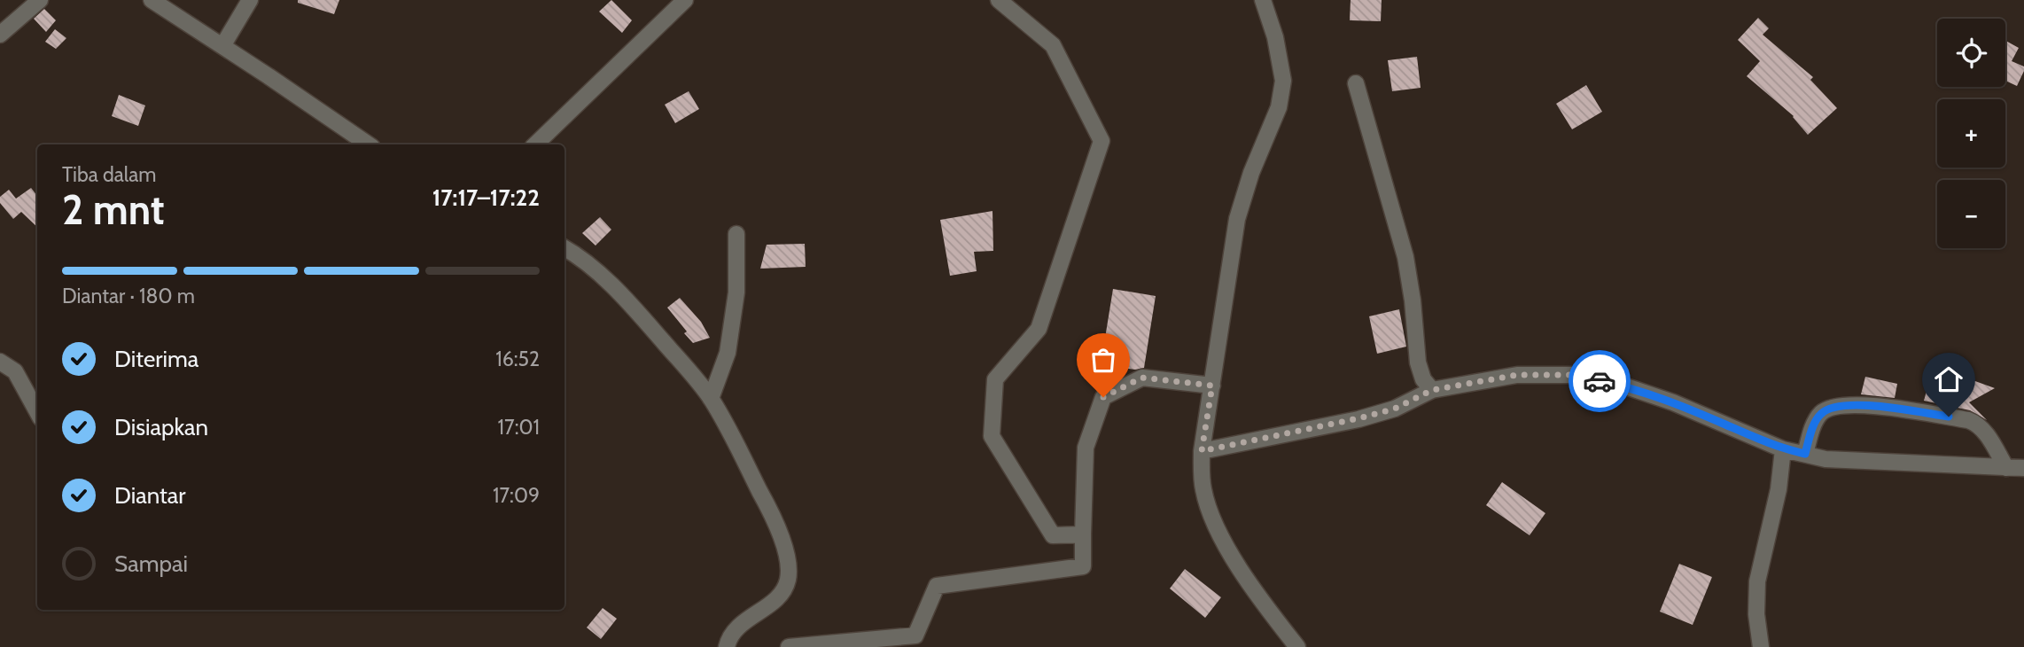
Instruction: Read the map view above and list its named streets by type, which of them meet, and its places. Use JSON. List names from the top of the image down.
{
  "page": {
    "map_buttons": ["+", "−"],
    "heading": ["2 mnt", "Tiba dalam", "17:17–17:22"],
    "bar": "Diantar · 180 m",
    "list": [
      ["Diterima", "16:52"],
      ["Disiapkan", "17:01"],
      ["Diantar", "17:09"],
      "Sampai"
    ]
  }
}
